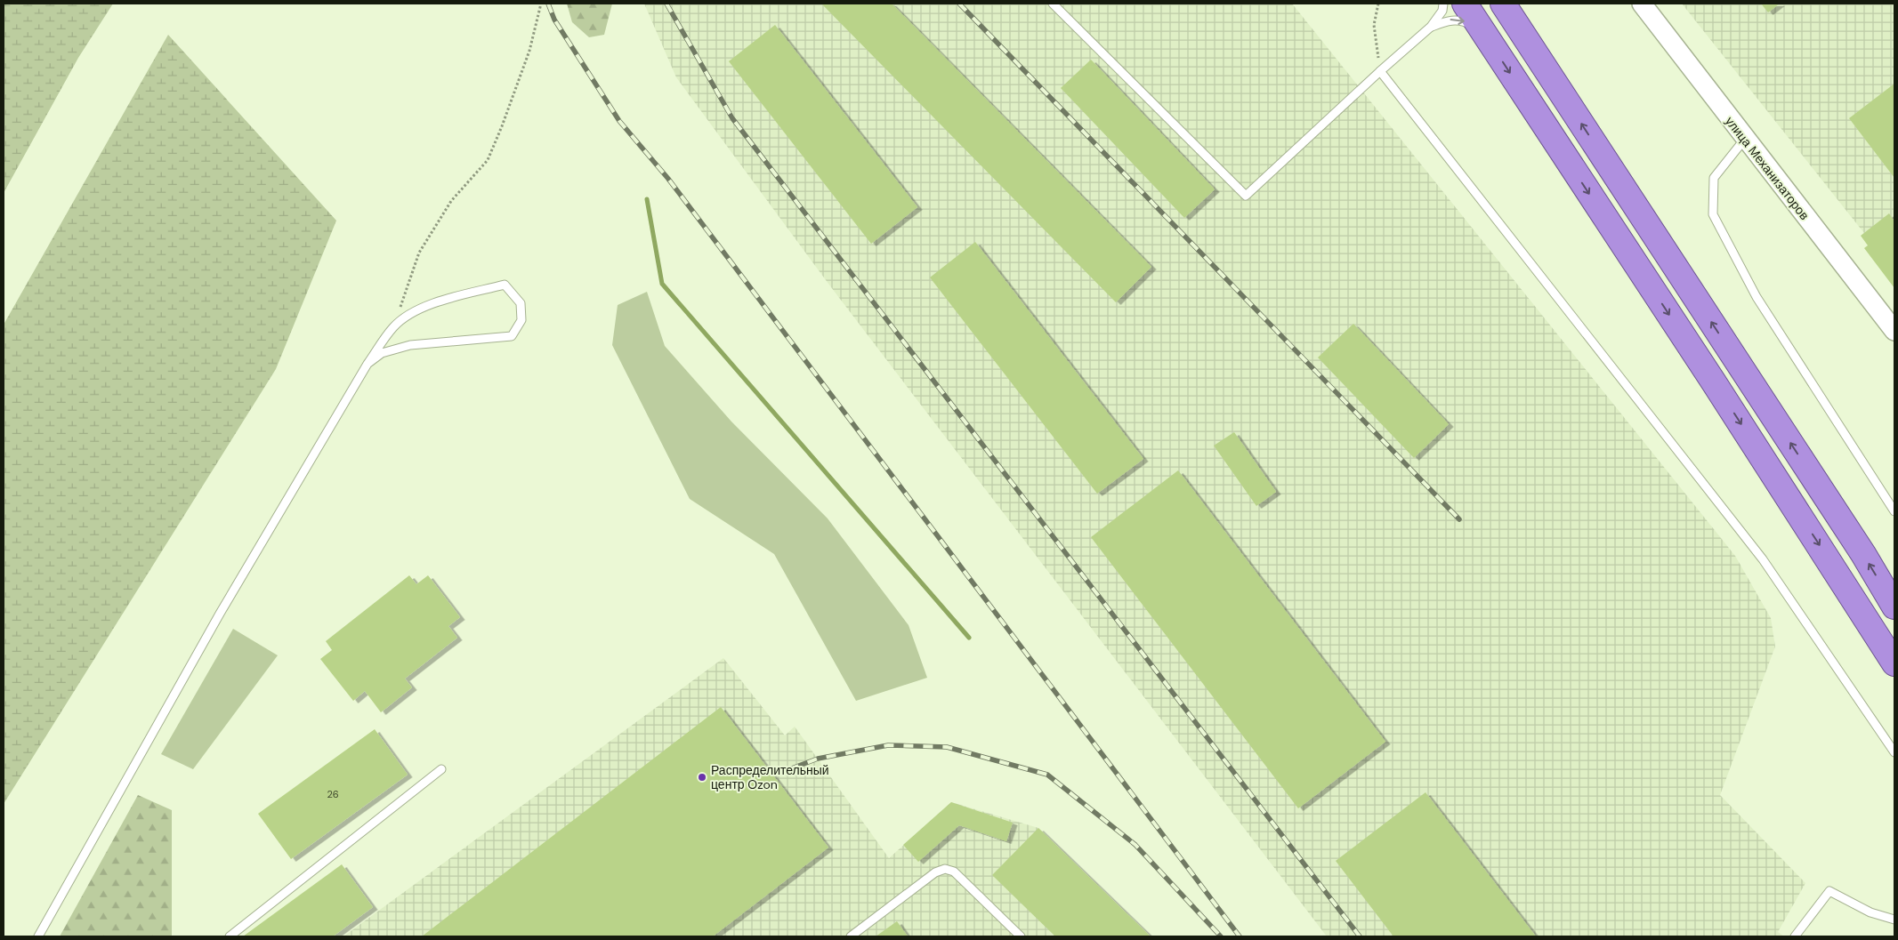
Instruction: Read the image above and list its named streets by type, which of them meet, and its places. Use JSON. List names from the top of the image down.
{
  "streets": {
    "street": ["улица Механизаторов"]
  },
  "places": ["Распределительный центр Ozon"],
  "house_numbers": ["26"]
}
